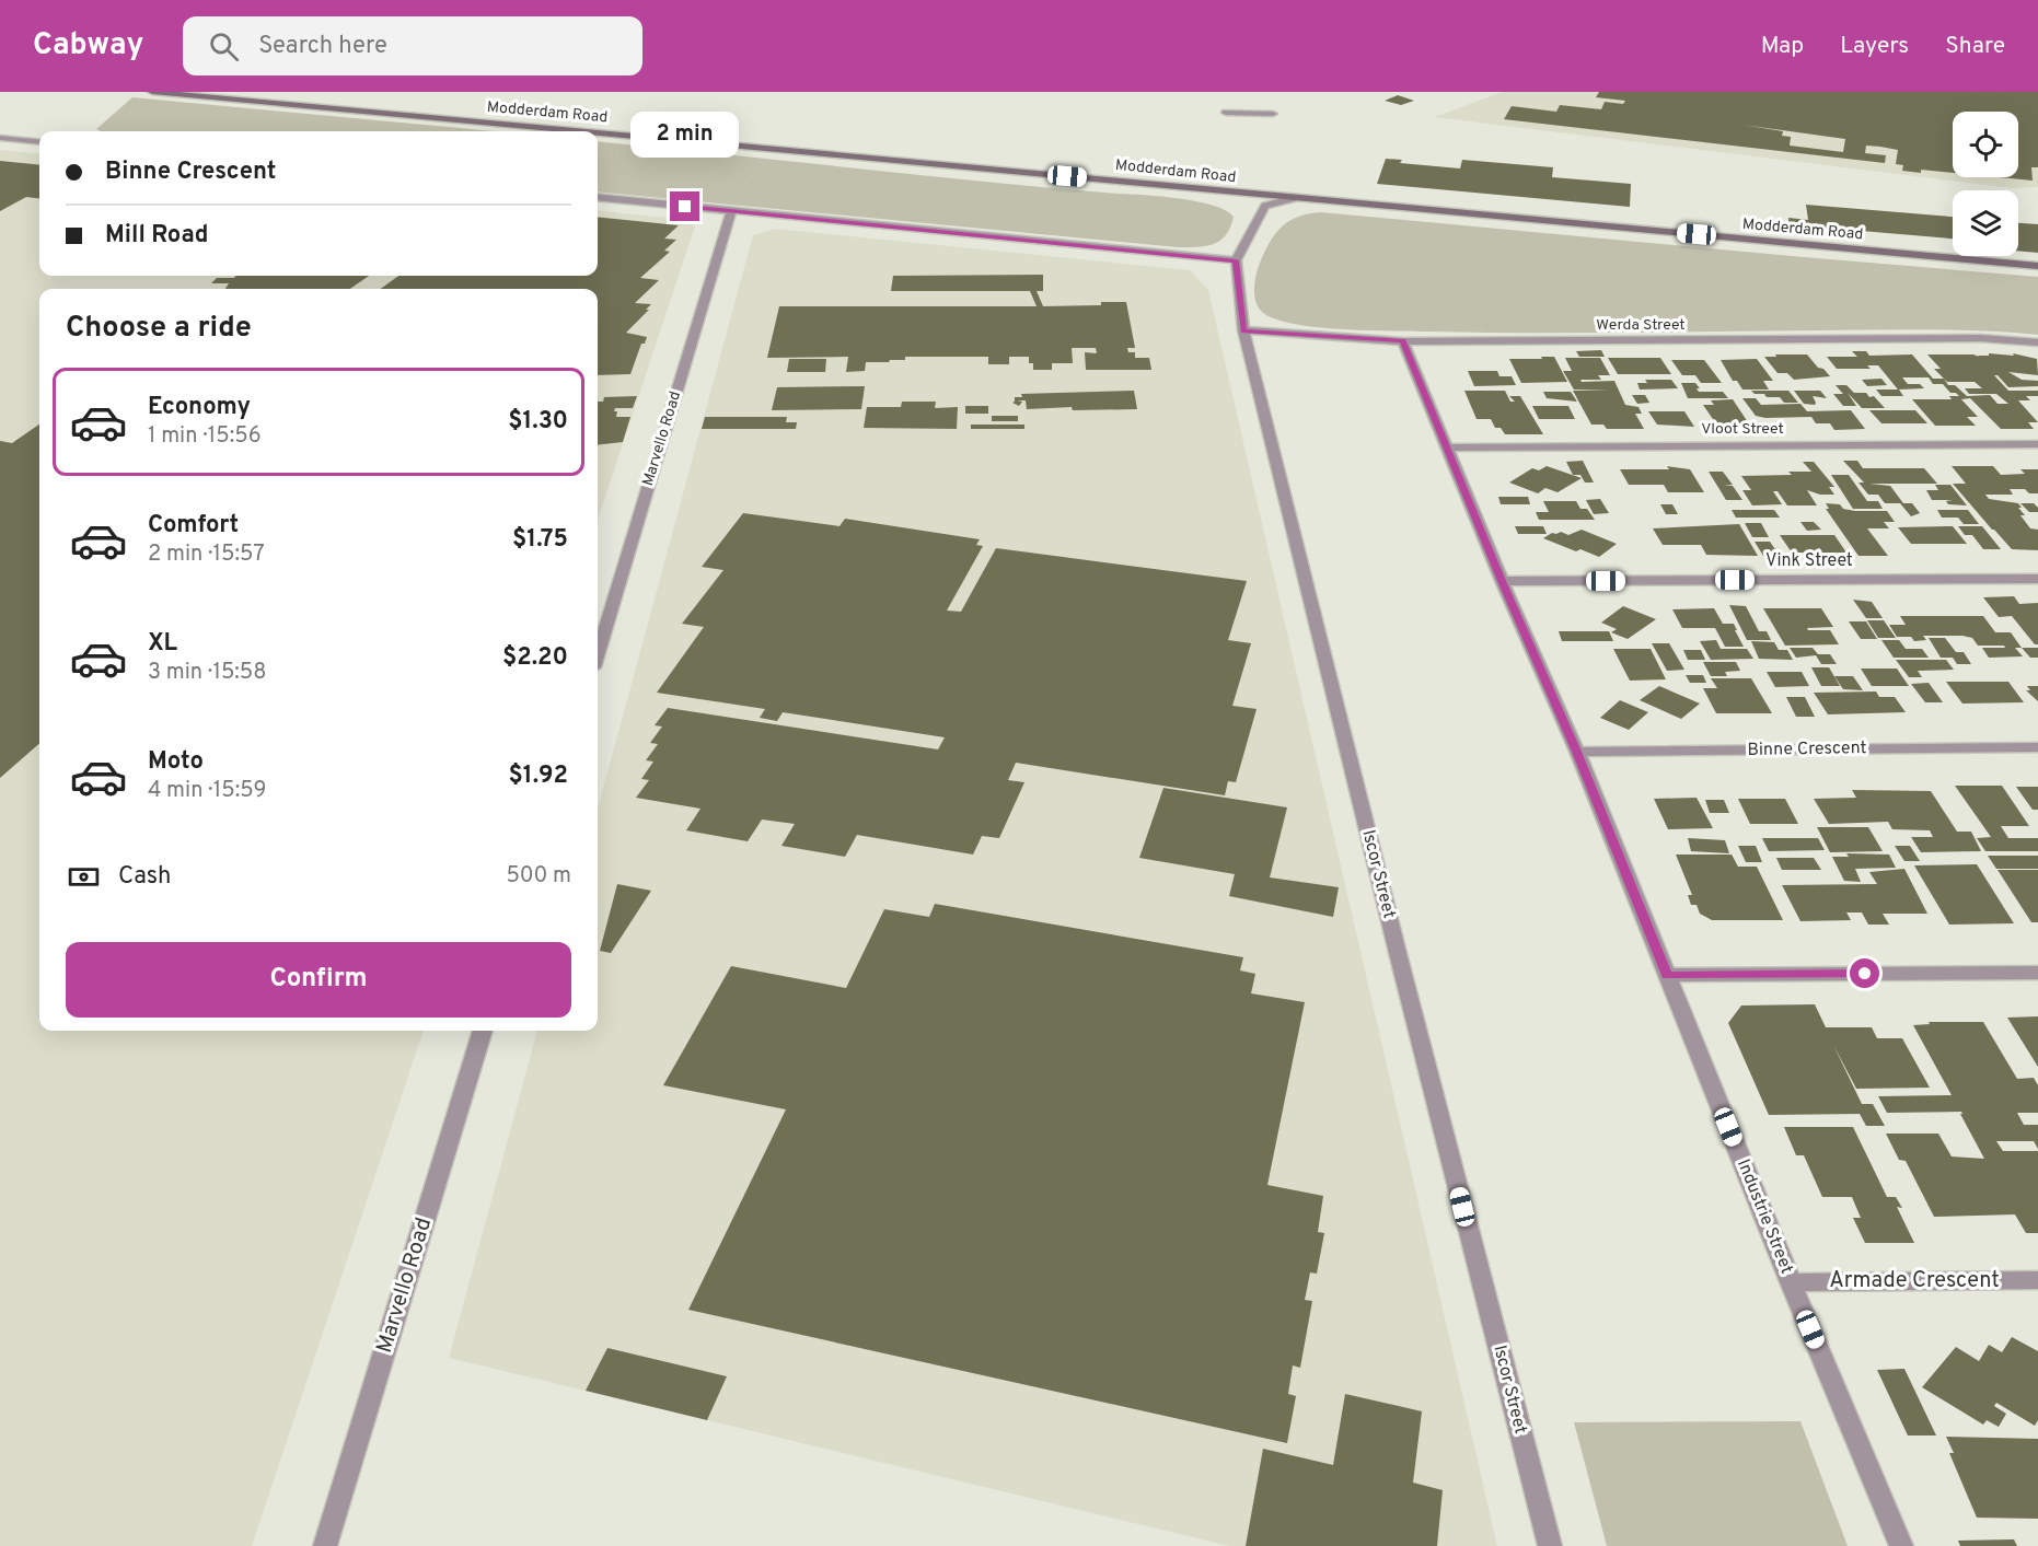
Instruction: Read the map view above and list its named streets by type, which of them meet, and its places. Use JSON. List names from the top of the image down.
{
  "streets": {
    "street": [
      "Modderdam Road",
      "Werda Street",
      "Vloot Street",
      "Marvello Road",
      "Vink Street",
      "Binne Crescent",
      "Iscor Street",
      "Industrie Street",
      "Armade Crescent"
    ]
  },
  "crossings": [
    ["Werda Street", "Iscor Street"],
    ["Werda Street", "Industrie Street"],
    ["Vloot Street", "Industrie Street"],
    ["Vink Street", "Industrie Street"],
    ["Binne Crescent", "Industrie Street"],
    ["Industrie Street", "Armade Crescent"]
  ],
  "page": {
    "header": "Cabway",
    "search": "Search here",
    "nav": ["Map", "Layers", "Share"],
    "bubble": "2 min",
    "banner": ["Binne Crescent", "Mill Road"],
    "heading": "Choose a ride",
    "list": [
      {
        "name": "Economy",
        "note": "1 min · 15:56",
        "value": "$1.30"
      },
      {
        "name": "Comfort",
        "note": "2 min · 15:57",
        "value": "$1.75"
      },
      {
        "name": "XL",
        "note": "3 min · 15:58",
        "value": "$2.20"
      },
      {
        "name": "Moto",
        "note": "4 min · 15:59",
        "value": "$1.92"
      }
    ],
    "pay": ["Cash", "500 m"],
    "buttons": "Confirm"
  }
}
